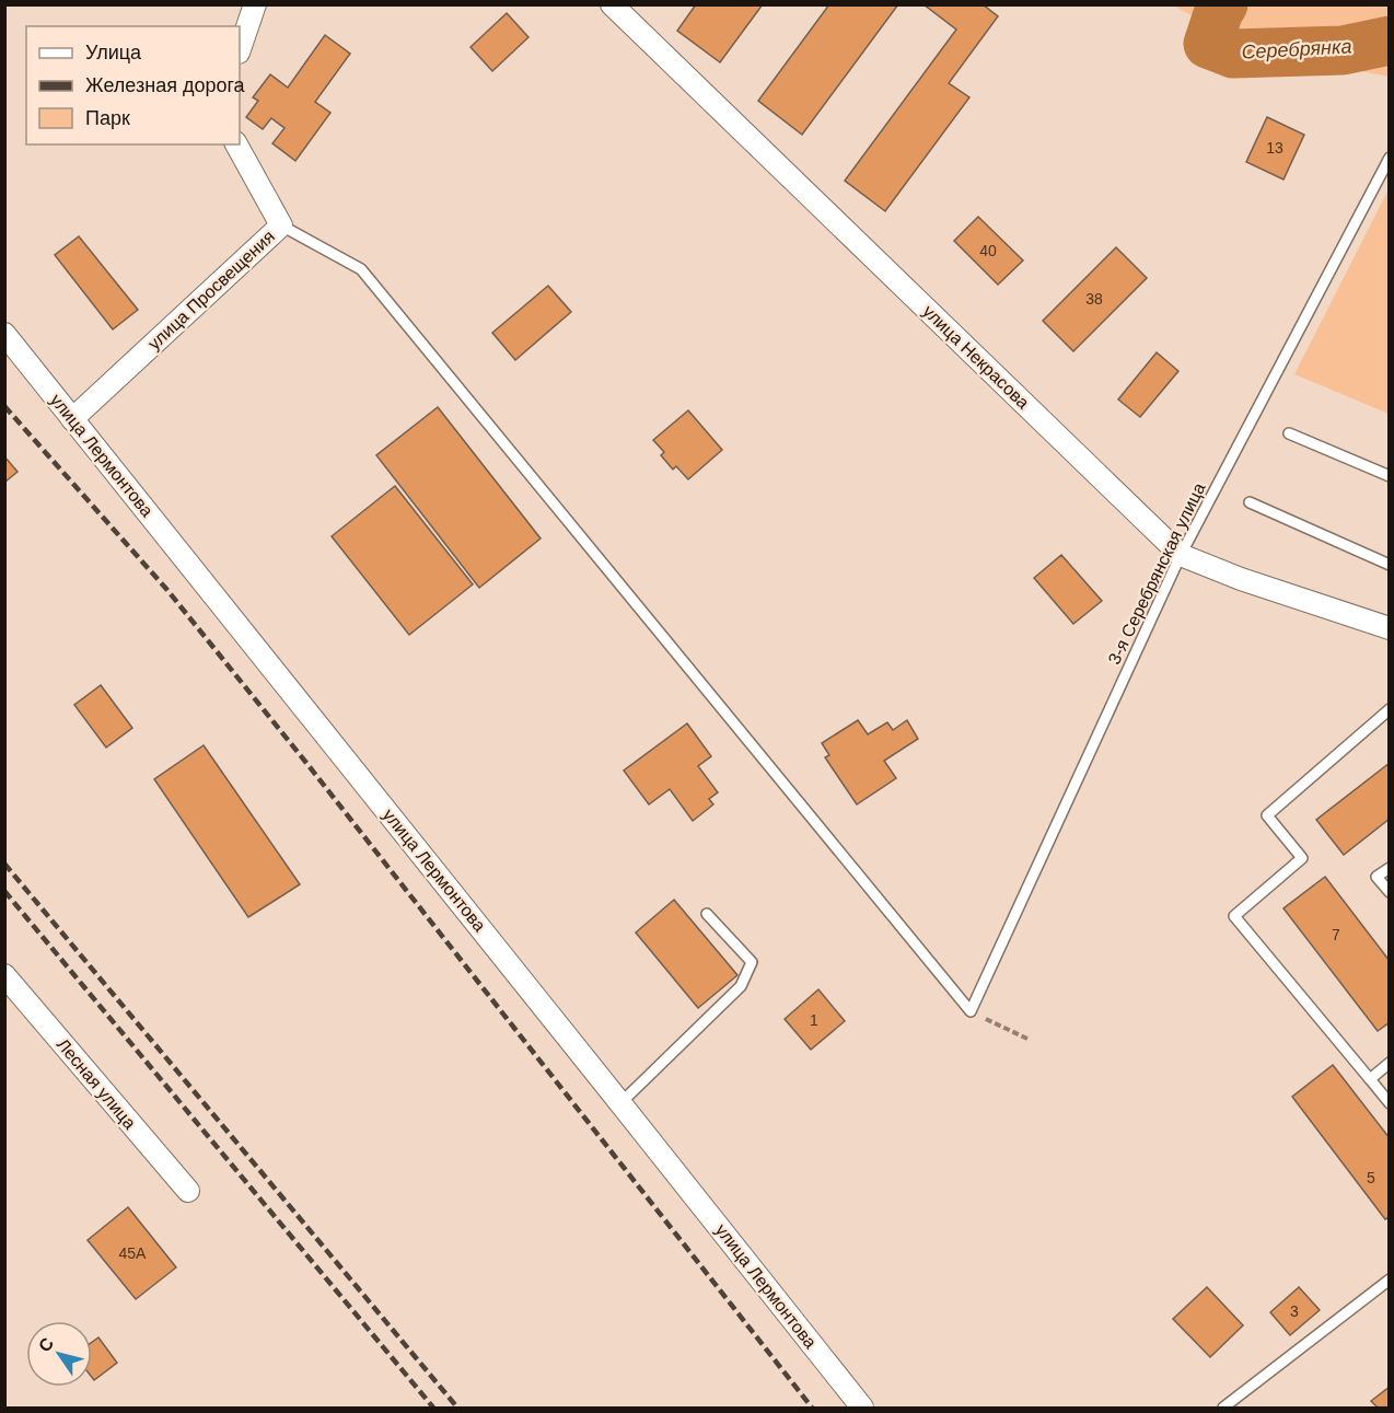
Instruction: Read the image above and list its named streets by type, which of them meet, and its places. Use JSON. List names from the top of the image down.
{
  "streets": {
    "street": [
      "улица Просвещения",
      "улица Некрасова",
      "улица Лермонтова",
      "Лесная улица"
    ],
    "lane": ["3-я Серебрянская улица"]
  },
  "crossings": [
    ["улица Просвещения", "улица Лермонтова"],
    ["улица Некрасова", "3-я Серебрянская улица"]
  ],
  "water": ["Серебрянка"],
  "house_numbers": [
    "13",
    "40",
    "38",
    "7",
    "1",
    "5",
    "45А",
    "3"
  ],
  "legend": ["Улица", "Железная дорога", "Парк"],
  "north": "top left"
}
